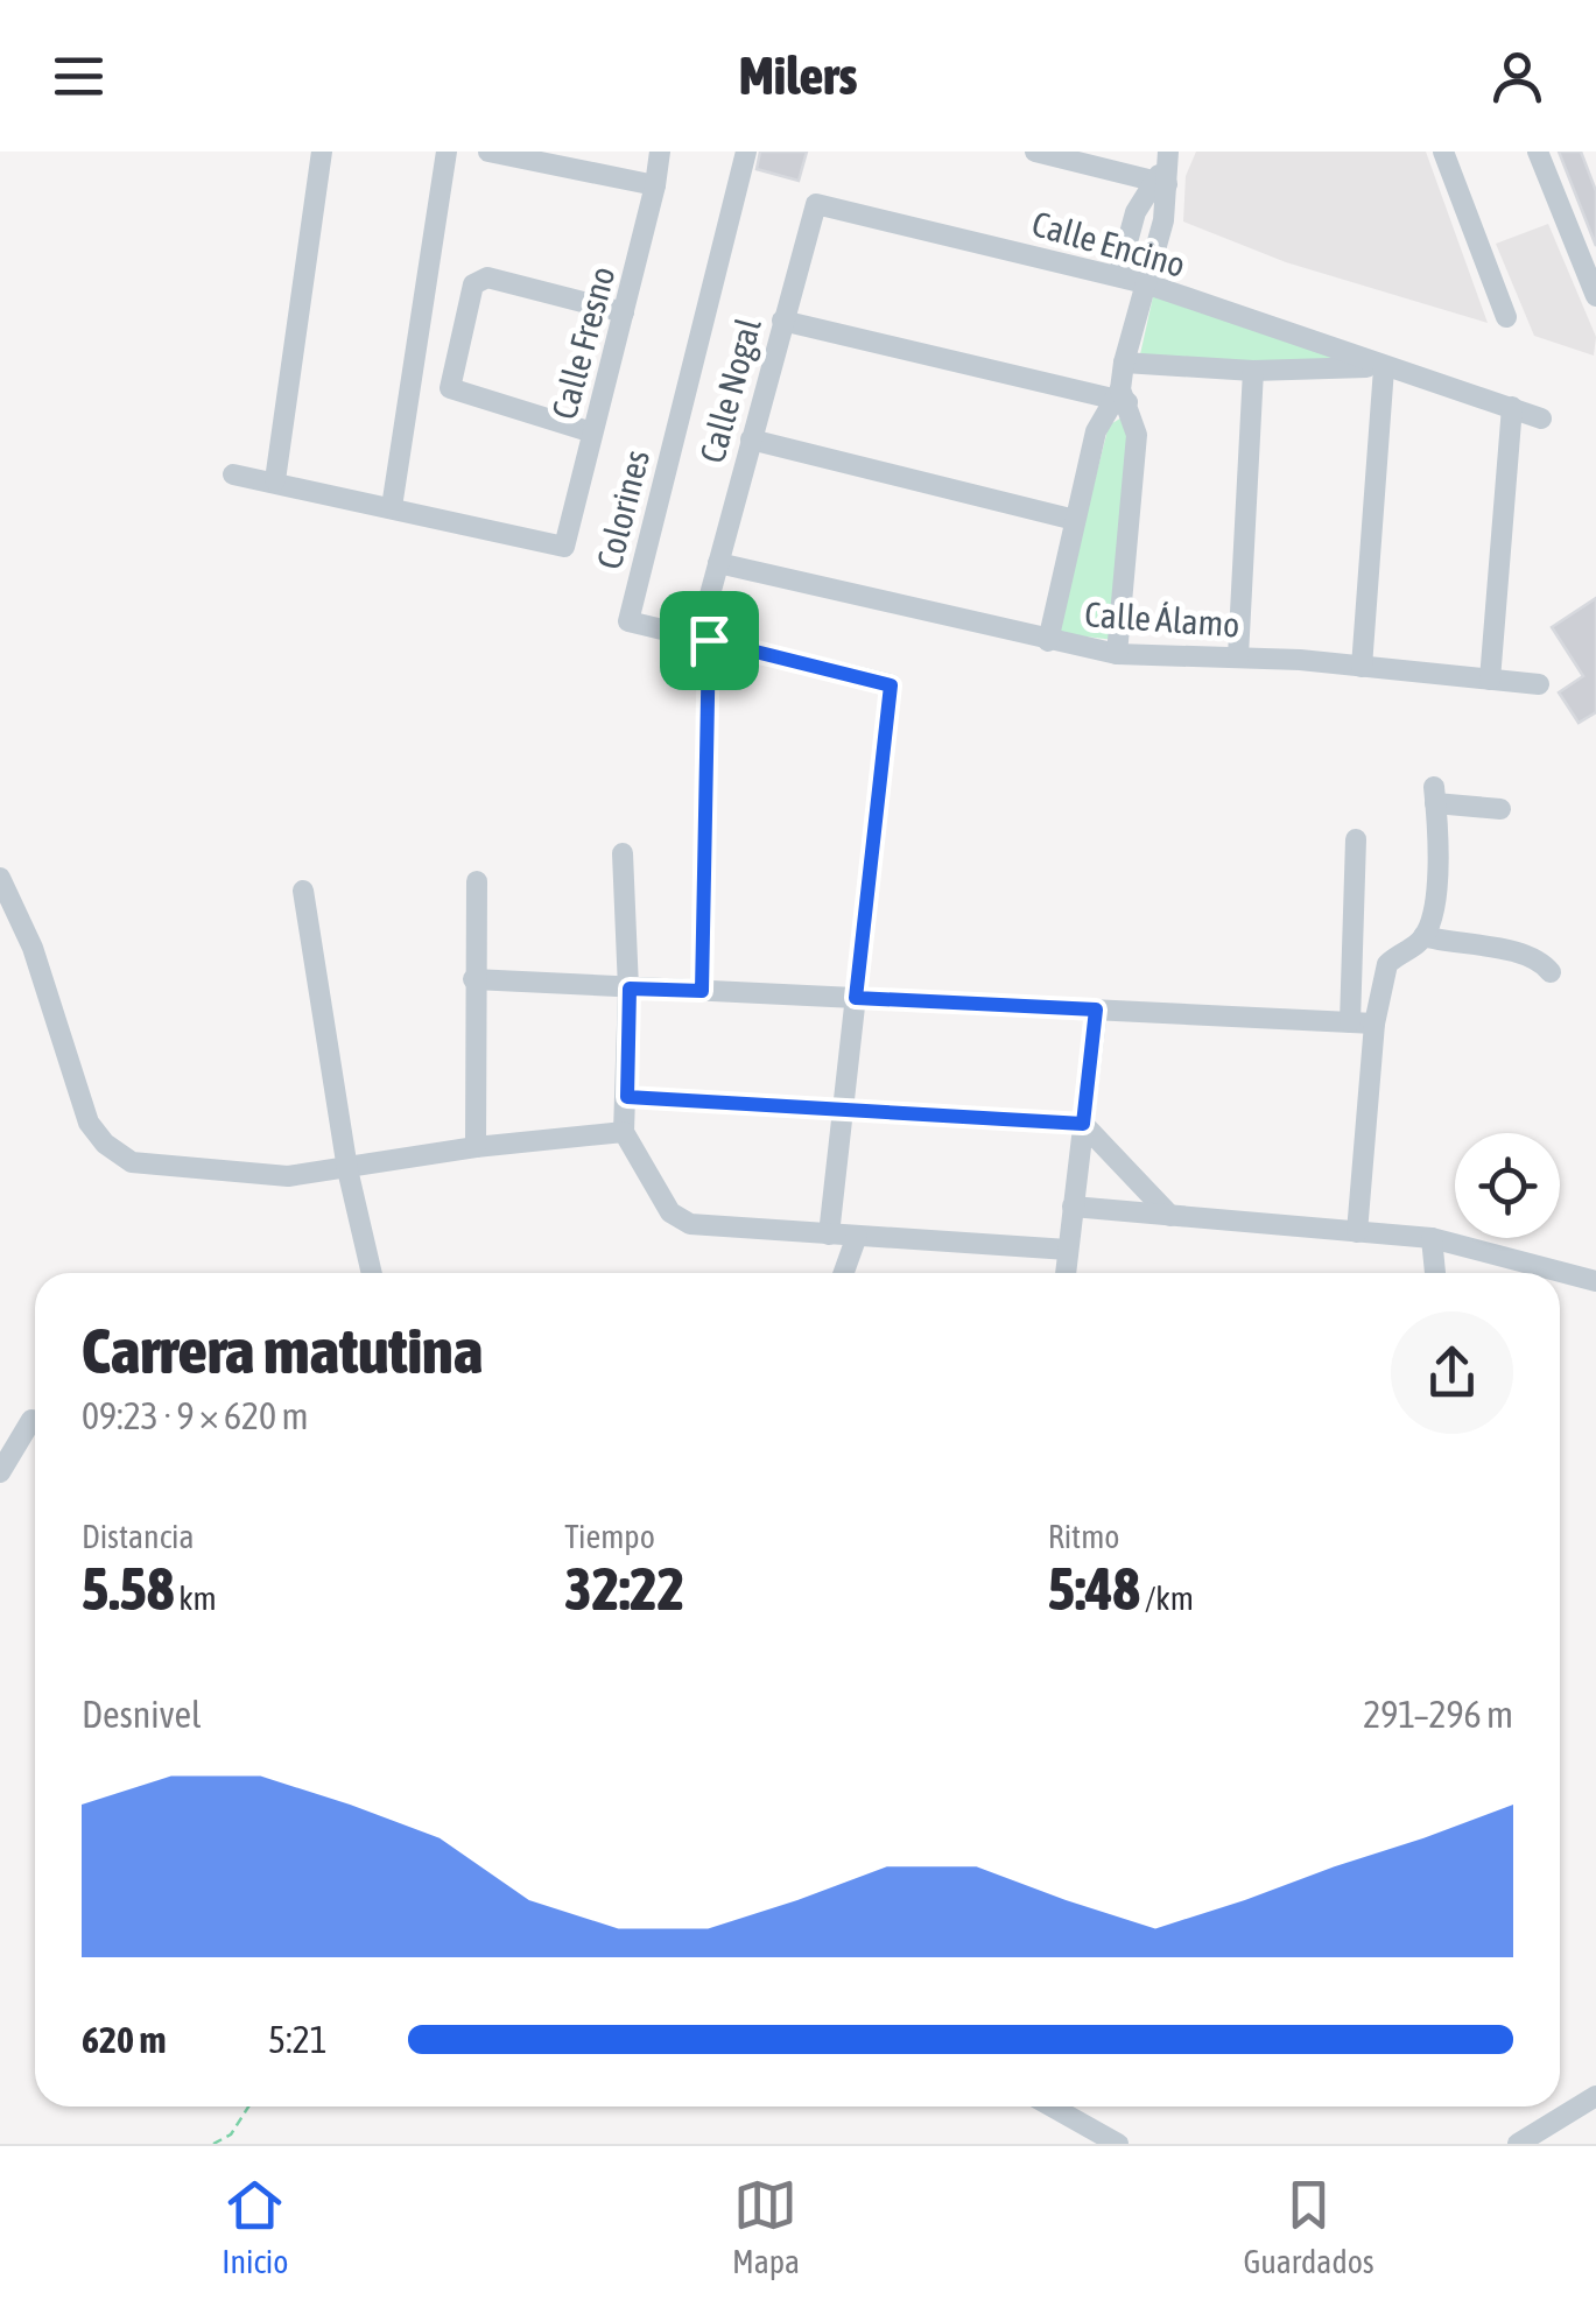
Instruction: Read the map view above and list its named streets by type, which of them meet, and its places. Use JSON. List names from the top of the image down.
{
  "streets": {
    "street": [
      "Calle Encino",
      "Calle Fresno",
      "Calle Nogal",
      "Colorines",
      "Calle Álamo"
    ]
  },
  "crossings": [
    ["Calle Encino", "Calle Nogal"],
    ["Calle Nogal", "Calle Álamo"]
  ],
  "page": {
    "header": "Milers",
    "heading": ["Carrera matutina", "09:23 · 9 × 620 m"],
    "stats": [
      ["Distancia", "5.58 km"],
      ["Tiempo", "32:22"],
      ["Ritmo", "5:48 /km"]
    ],
    "chart": ["Desnivel", "291–296 m"],
    "list": [
      {
        "name": "620 m",
        "note": "5:21"
      }
    ],
    "tabs": ["Inicio", "Mapa", "Guardados"]
  }
}
